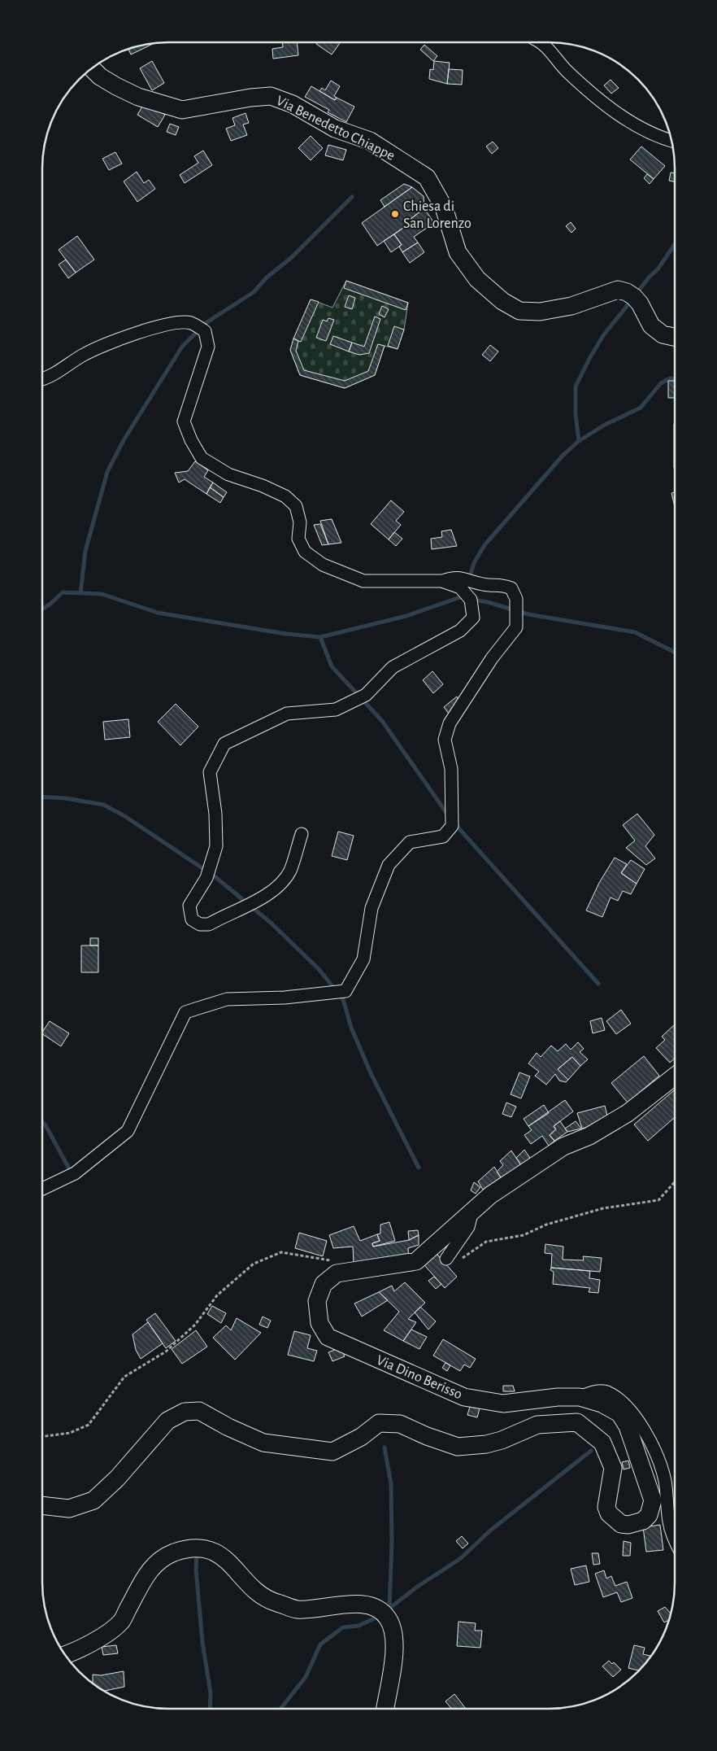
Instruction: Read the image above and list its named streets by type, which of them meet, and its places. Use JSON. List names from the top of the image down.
{
  "streets": {
    "street": ["Via Benedetto Chiappe", "Via Dino Berisso"]
  },
  "places": ["Chiesa di San Lorenzo"]
}
